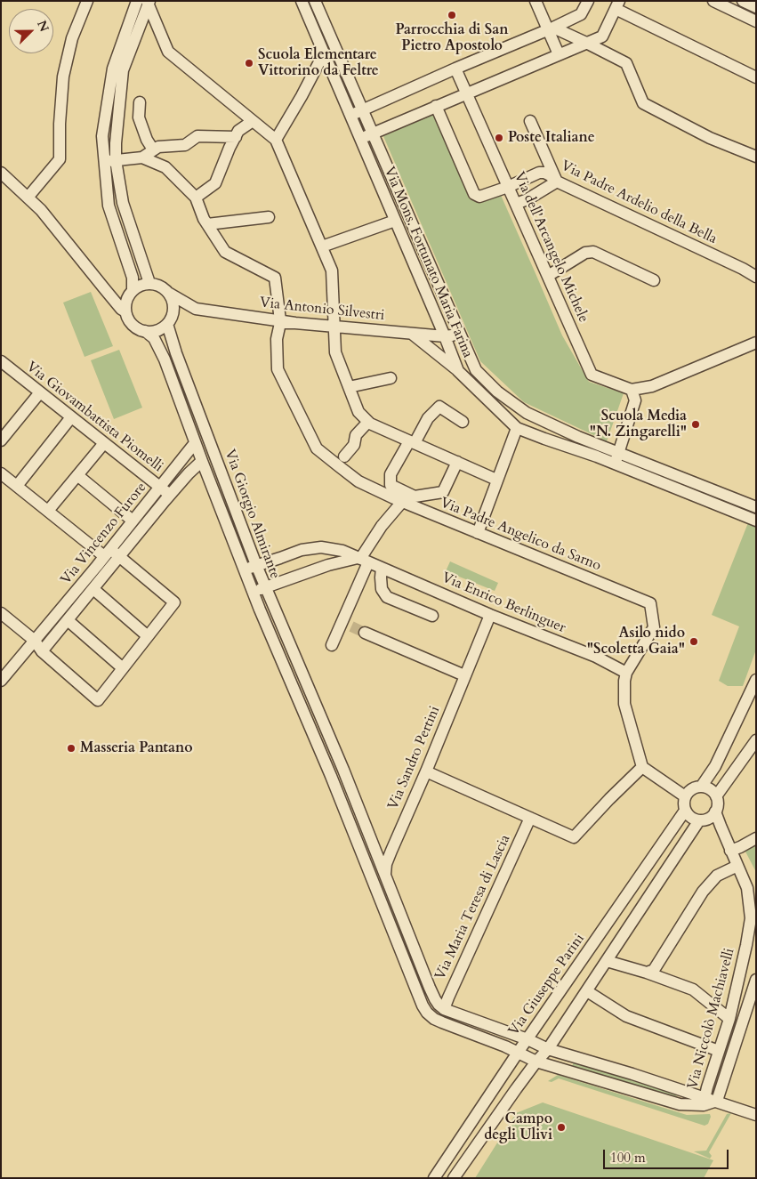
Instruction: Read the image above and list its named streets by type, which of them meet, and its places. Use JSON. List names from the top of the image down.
{
  "streets": {
    "street": [
      "Via Padre Ardelio della Bella",
      "Via dell'Arcangelo Michele",
      "Via Mons. Fortunato Maria Farina",
      "Via Antonio Silvestri",
      "Via Giovambattista Piomelli",
      "Via Giorgio Almirante",
      "Via Vincenzo Furore",
      "Via Padre Angelico da Sarno",
      "Via Enrico Berlinguer",
      "Via Sandro Pertini",
      "Via Maria Teresa di Lascia",
      "Via Giuseppe Parini",
      "Via Niccolò Machiavelli"
    ]
  },
  "crossings": [
    ["Via Padre Ardelio della Bella", "Via dell'Arcangelo Michele"],
    ["Via Mons. Fortunato Maria Farina", "Via Antonio Silvestri"],
    ["Via Antonio Silvestri", "Via Giorgio Almirante"],
    ["Via Antonio Silvestri", "Via Padre Angelico da Sarno"],
    ["Via Giovambattista Piomelli", "Via Vincenzo Furore"],
    ["Via Giorgio Almirante", "Via Vincenzo Furore"],
    ["Via Giorgio Almirante", "Via Enrico Berlinguer"],
    ["Via Padre Angelico da Sarno", "Via Enrico Berlinguer"],
    ["Via Enrico Berlinguer", "Via Sandro Pertini"],
    ["Via Giuseppe Parini", "Via Niccolò Machiavelli"]
  ],
  "places": [
    "Parrocchia di San Pietro Apostolo",
    "Scuola Elementare Vittorino da Feltre",
    "Poste Italiane",
    "Scuola Media \"N. Zingarelli\"",
    "Asilo nido \"Scoletta Gaia\"",
    "Masseria Pantano",
    "Campo degli Ulivi"
  ],
  "scale_bar": "100 m",
  "north": "top right"
}
